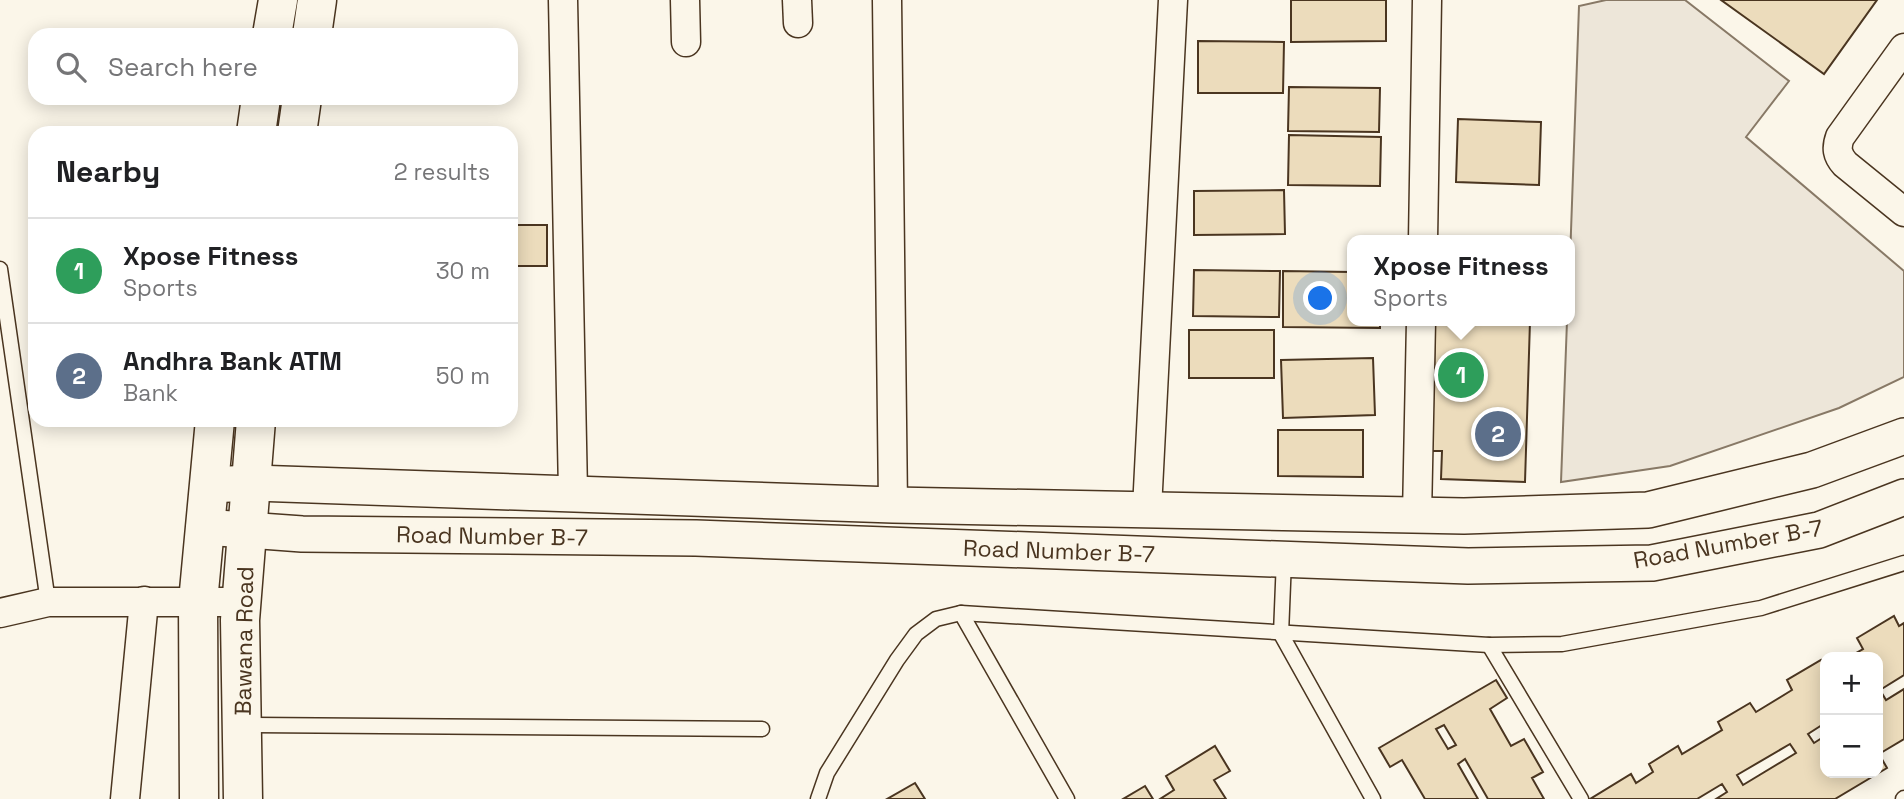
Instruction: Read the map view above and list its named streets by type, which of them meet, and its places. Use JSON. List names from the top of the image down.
{
  "streets": {
    "main road": ["Bawana Road"],
    "street": ["Road Number B-7"]
  },
  "crossings": [
    ["Road Number B-7", "Bawana Road"]
  ],
  "page": {
    "search": "Search here",
    "heading": ["Nearby", "2 results"],
    "list": [
      {
        "mark": "1",
        "name": "Xpose Fitness",
        "note": "Sports",
        "value": "30 m"
      },
      {
        "mark": "2",
        "name": "Andhra Bank ATM",
        "note": "Bank",
        "value": "50 m"
      }
    ],
    "popup": ["Xpose Fitness", "Sports"],
    "pins": ["1", "2"],
    "map_buttons": ["+", "−"]
  }
}
